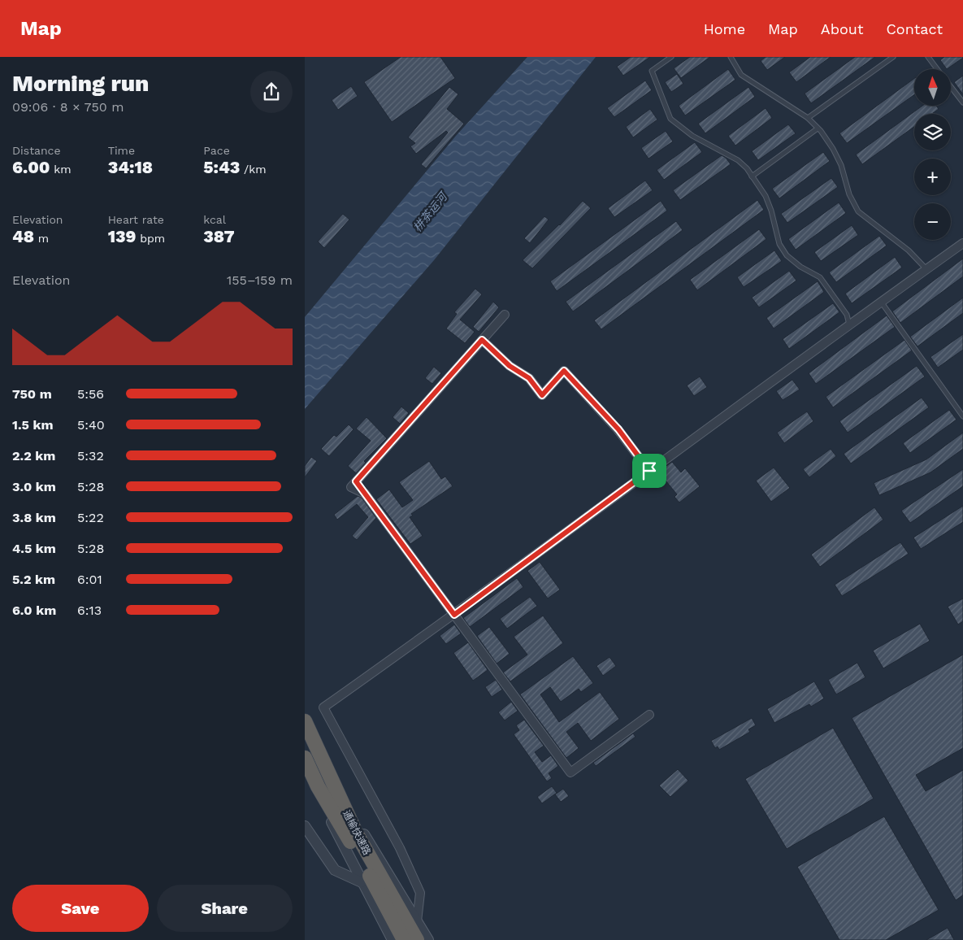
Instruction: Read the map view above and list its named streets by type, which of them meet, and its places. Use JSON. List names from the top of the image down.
{
  "streets": {
    "highway": ["通榆快速路"]
  },
  "water": ["栟茶运河"],
  "north": "top",
  "page": {
    "header": "Map",
    "nav": [
      "Home",
      "Map",
      "About",
      "Contact"
    ],
    "heading": ["Morning run", "09:06 · 8 × 750 m"],
    "map_buttons": ["+", "−"],
    "stats": [
      ["Distance", "6.00 km"],
      ["Time", "34:18"],
      ["Pace", "5:43 /km"],
      ["Elevation", "48 m"],
      ["Heart rate", "139 bpm"],
      ["kcal", "387"]
    ],
    "chart": ["Elevation", "155–159 m"],
    "list": [
      {
        "name": "750 m",
        "note": "5:56"
      },
      {
        "name": "1.5 km",
        "note": "5:40"
      },
      {
        "name": "2.2 km",
        "note": "5:32"
      },
      {
        "name": "3.0 km",
        "note": "5:28"
      },
      {
        "name": "3.8 km",
        "note": "5:22"
      },
      {
        "name": "4.5 km",
        "note": "5:28"
      },
      {
        "name": "5.2 km",
        "note": "6:01"
      },
      {
        "name": "6.0 km",
        "note": "6:13"
      }
    ],
    "buttons": ["Save", "Share"]
  }
}
